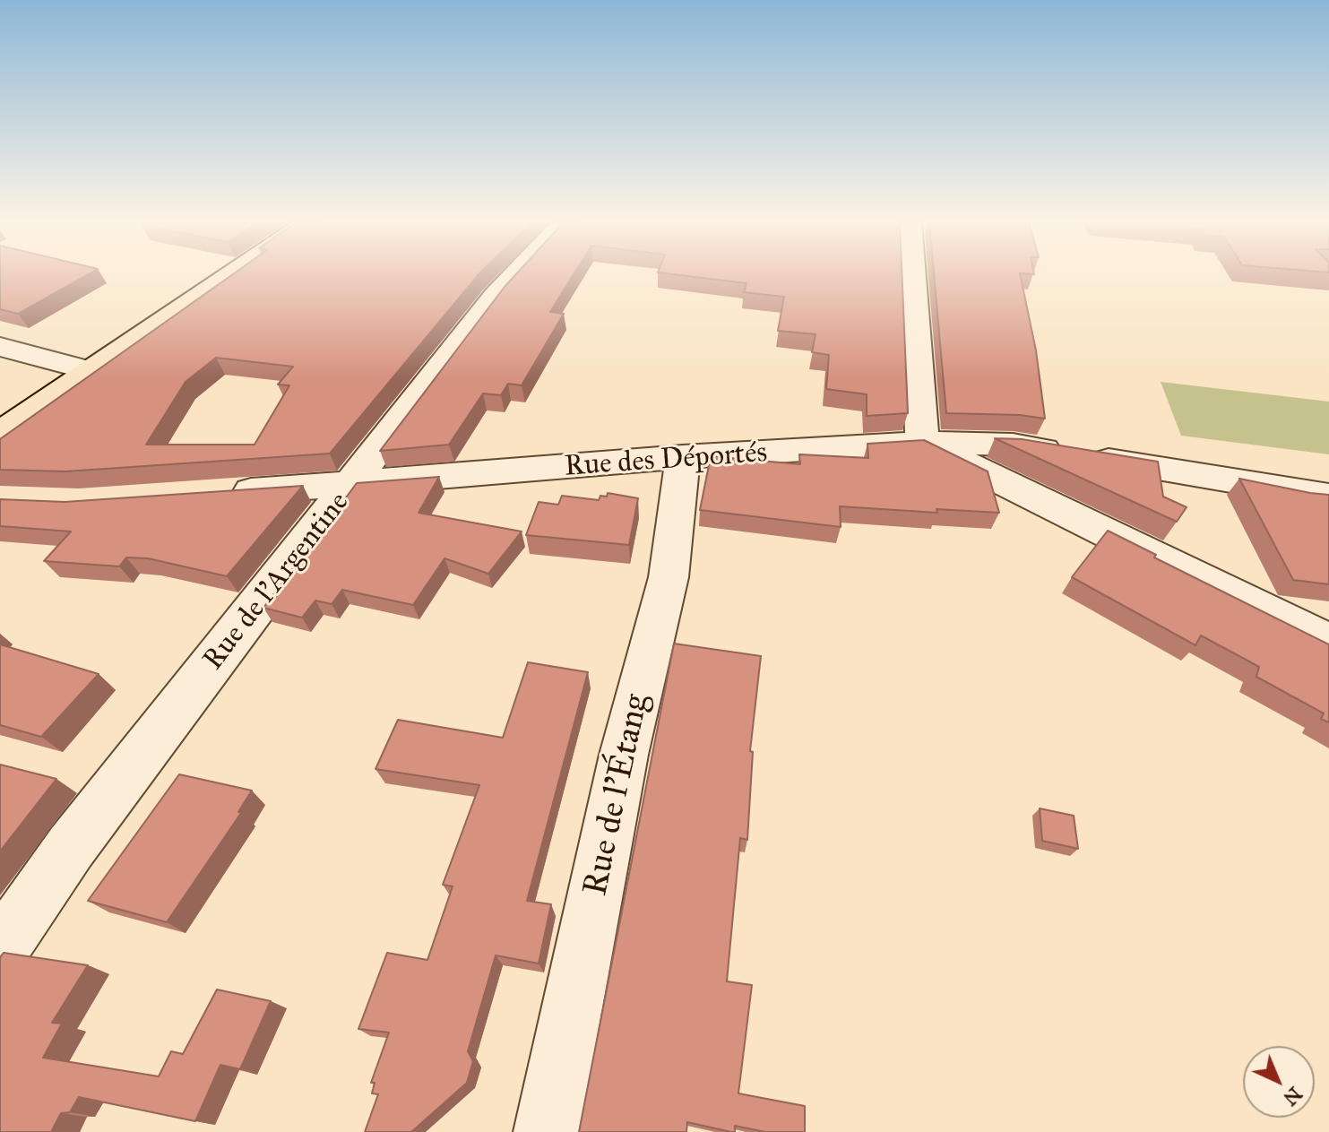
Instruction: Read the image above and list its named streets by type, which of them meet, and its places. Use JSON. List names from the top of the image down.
{
  "streets": {
    "street": ["Rue des Déportés", "Rue de l'Argentine", "Rue de l'Étang"]
  },
  "crossings": [
    ["Rue des Déportés", "Rue de l'Argentine"],
    ["Rue des Déportés", "Rue de l'Étang"]
  ],
  "north": "bottom right"
}
